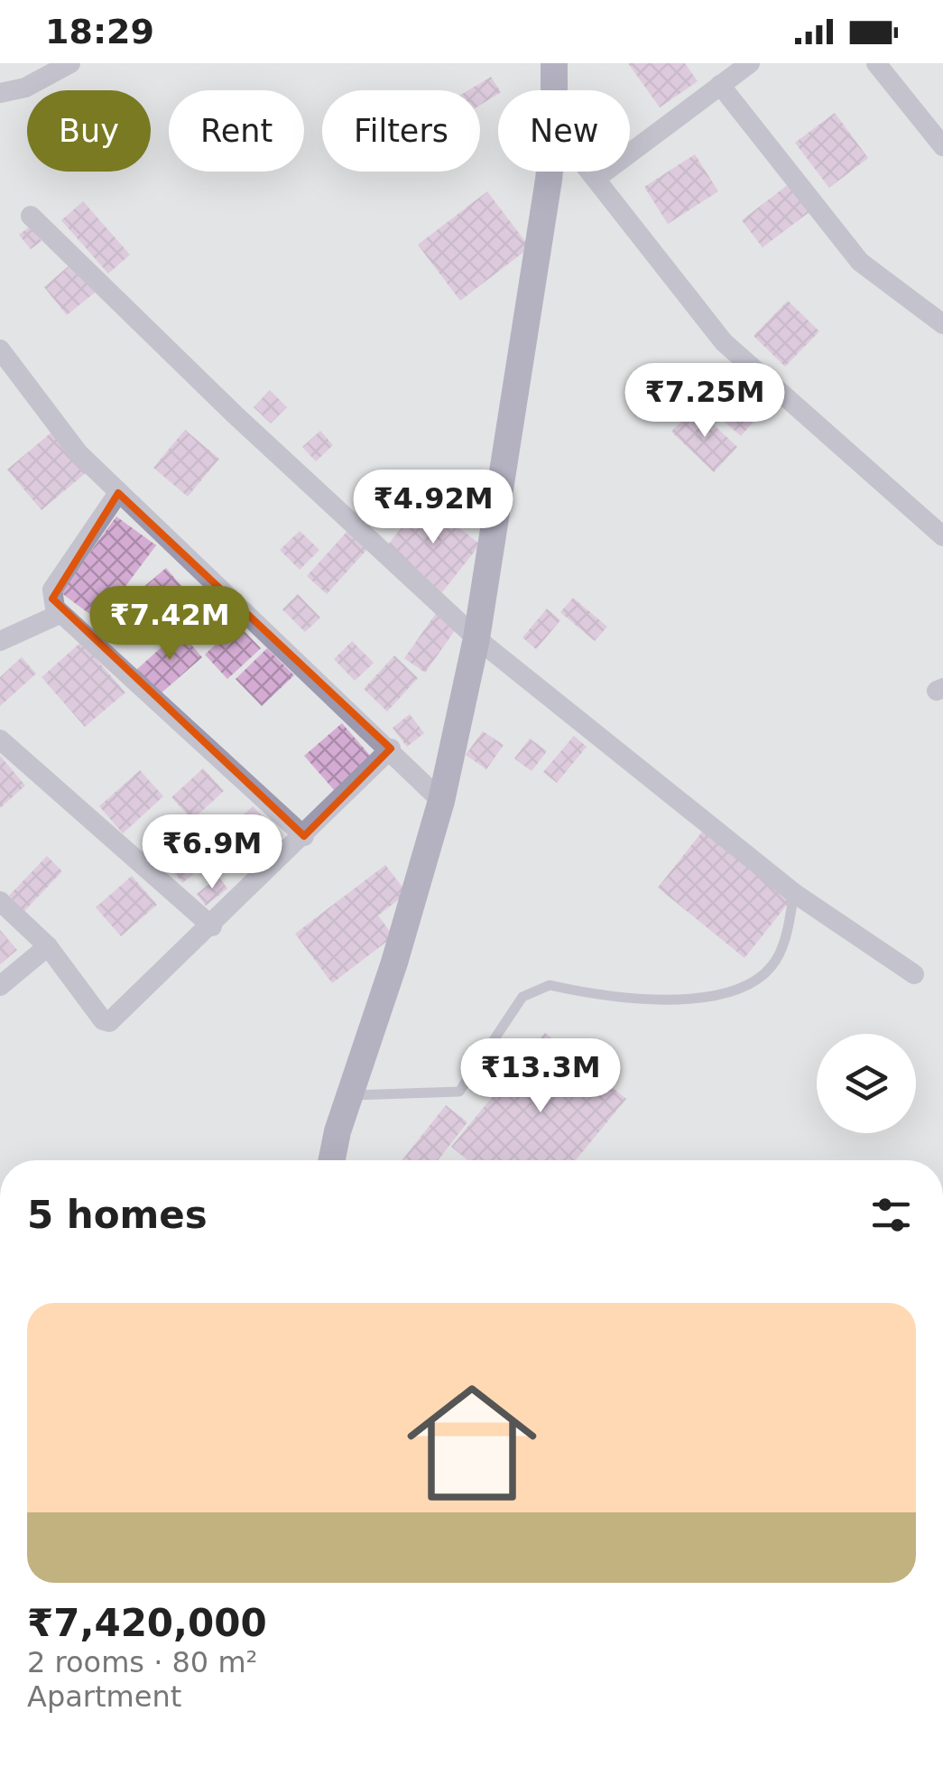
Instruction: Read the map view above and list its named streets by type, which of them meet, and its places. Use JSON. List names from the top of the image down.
{
  "page": {
    "status": "18:29",
    "chip": [
      "Buy",
      "Rent",
      "Filters",
      "New"
    ],
    "price": [
      "₹7.25M",
      "₹4.92M",
      "₹7.42M",
      "₹6.9M",
      "₹13.3M"
    ],
    "heading": "5 homes",
    "list": [
      {
        "name": "₹7,420,000",
        "note": "2 rooms · 80 m² · Apartment"
      }
    ]
  }
}
